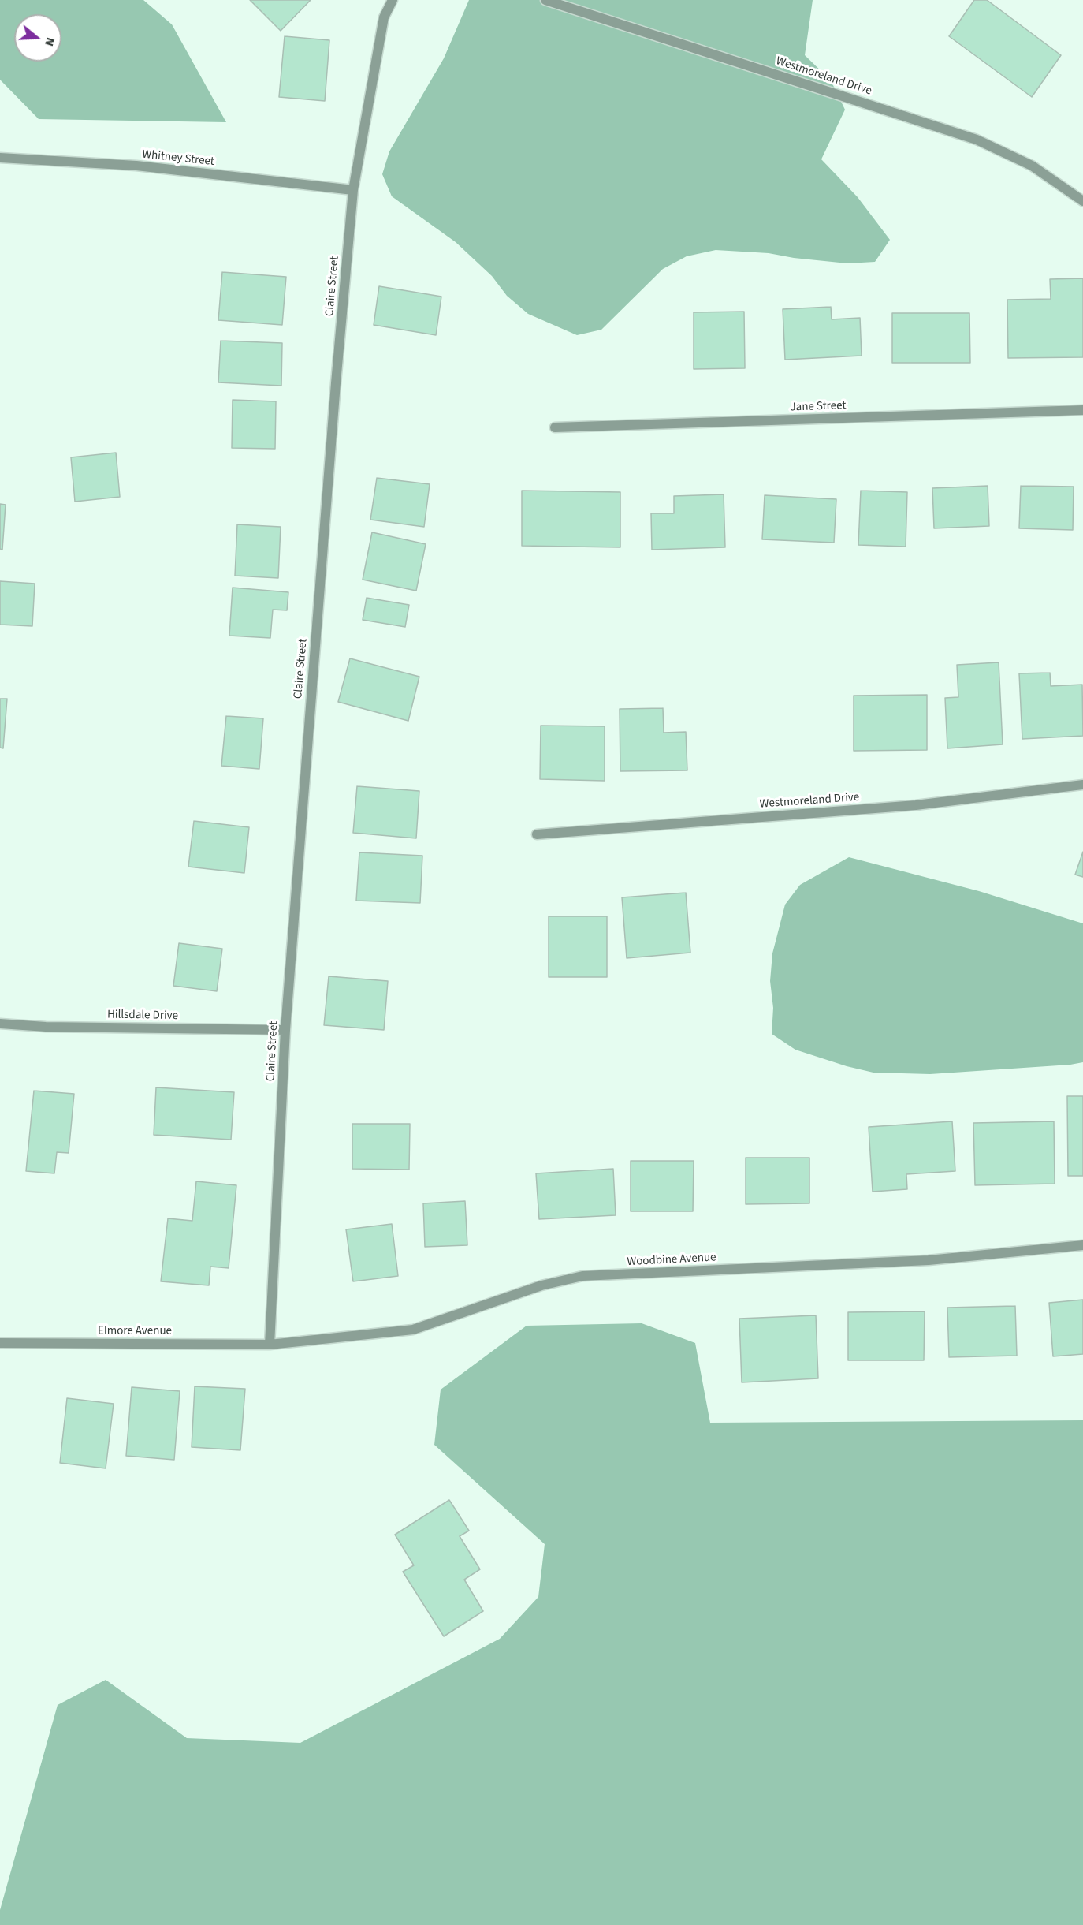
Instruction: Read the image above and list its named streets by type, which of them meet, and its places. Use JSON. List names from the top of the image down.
{
  "streets": {
    "street": [
      "Westmoreland Drive",
      "Whitney Street",
      "Claire Street",
      "Jane Street",
      "Hillsdale Drive",
      "Woodbine Avenue",
      "Elmore Avenue"
    ]
  },
  "crossings": [
    ["Whitney Street", "Claire Street"],
    ["Claire Street", "Hillsdale Drive"],
    ["Claire Street", "Woodbine Avenue"],
    ["Claire Street", "Elmore Avenue"],
    ["Woodbine Avenue", "Elmore Avenue"]
  ],
  "north": "right"
}
